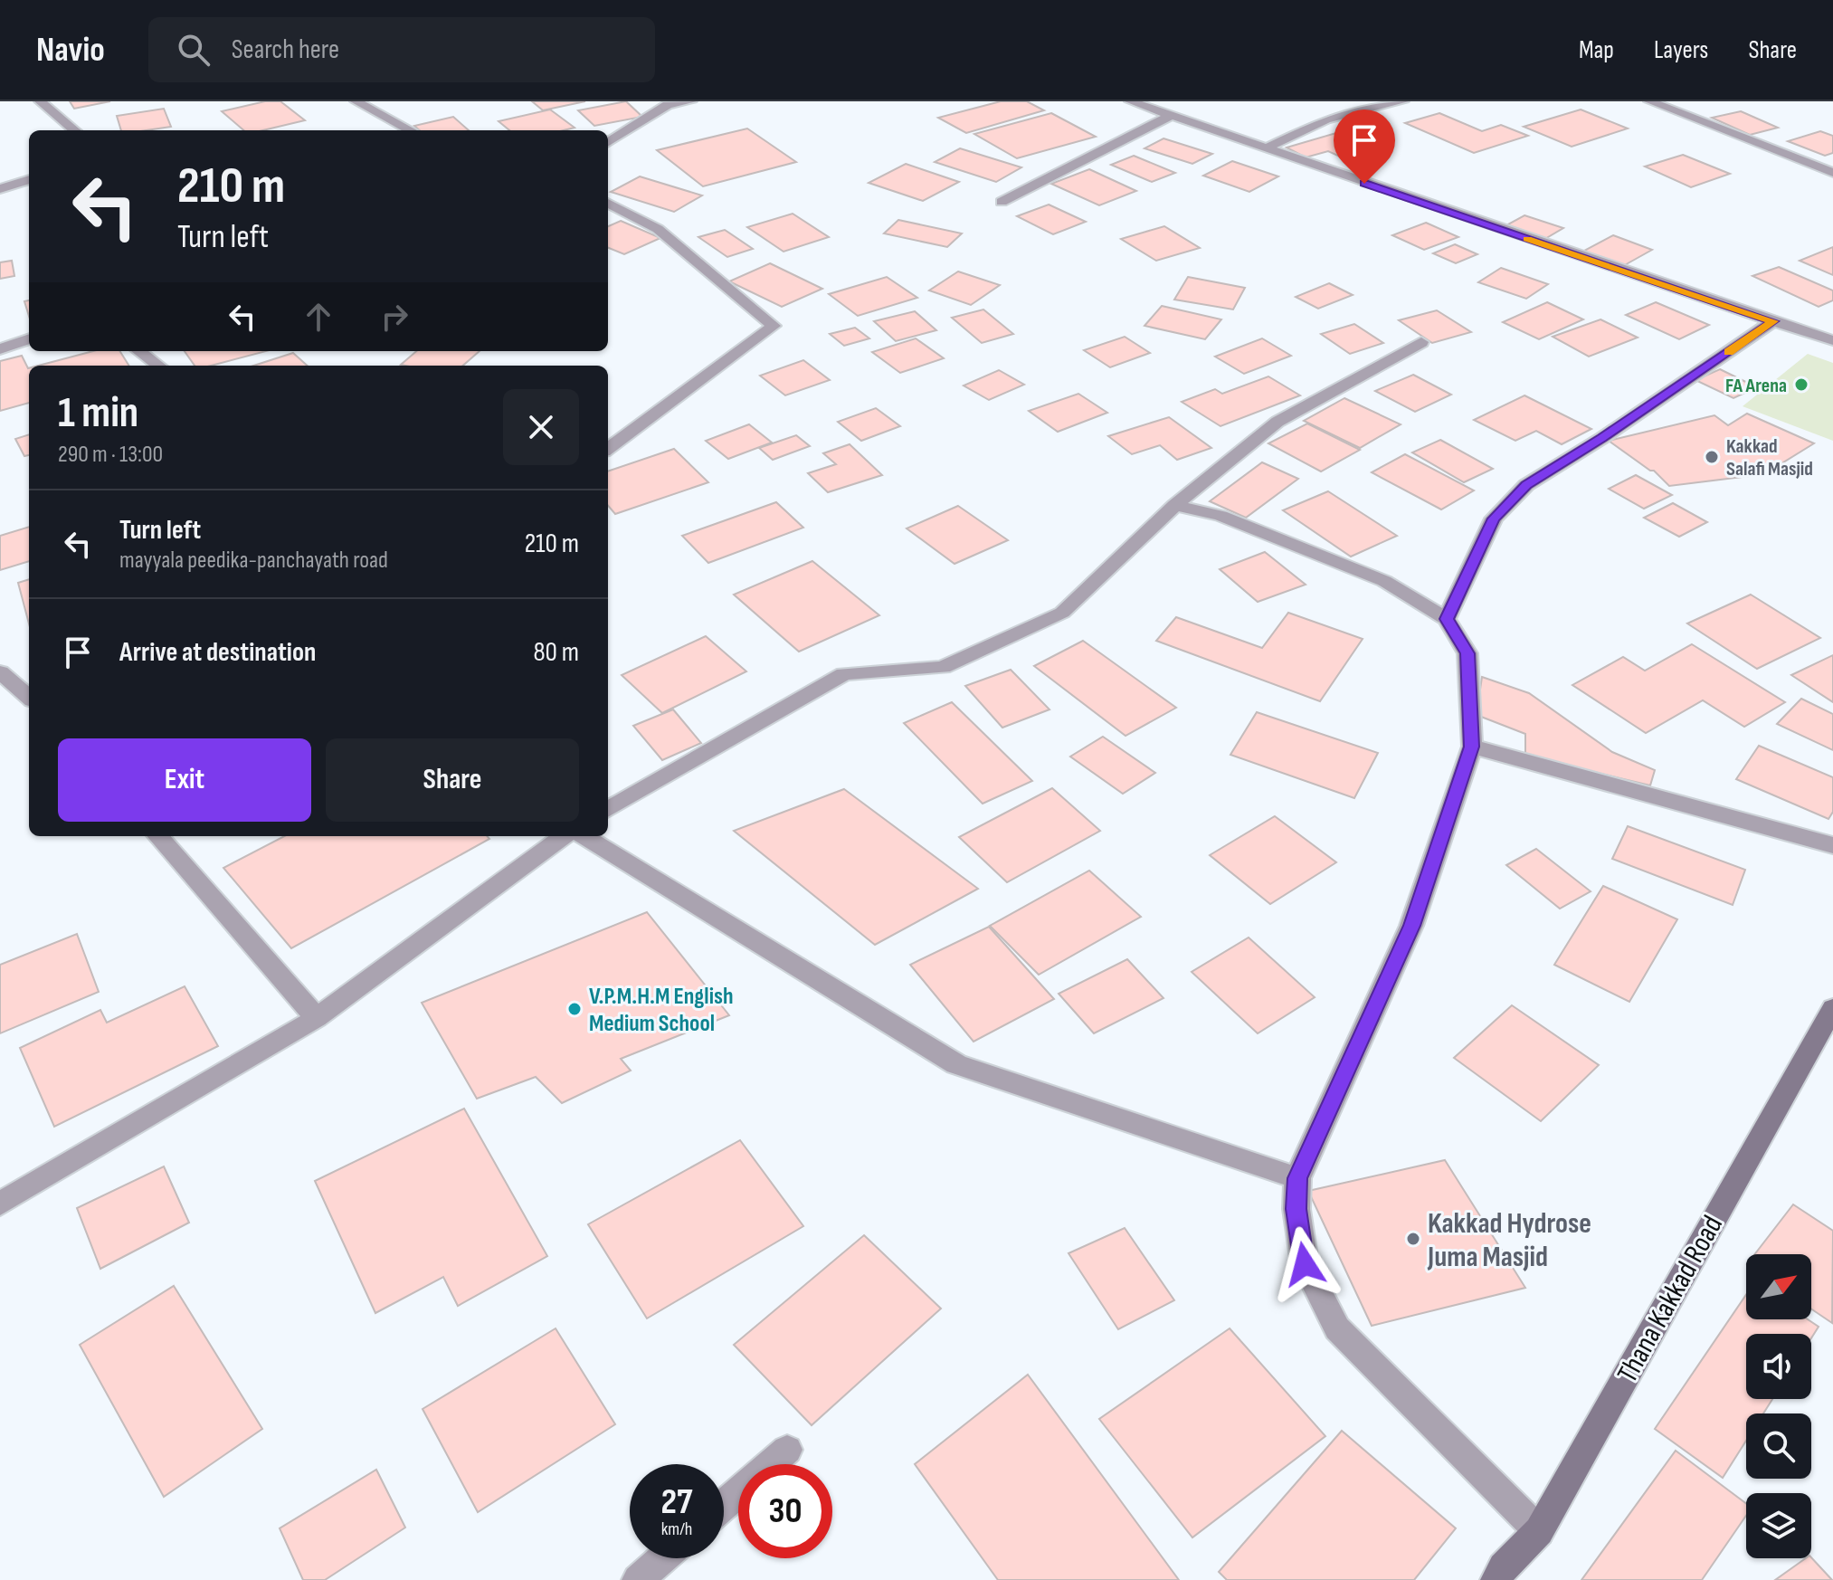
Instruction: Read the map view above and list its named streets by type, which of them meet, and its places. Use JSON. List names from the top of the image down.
{
  "streets": {
    "main road": ["Thana Kakkad Road"]
  },
  "places": [
    "FA Arena",
    "Kakkad Salafi Masjid",
    "V.P.M.H.M English Medium School",
    "Kakkad Hydrose Juma Masjid"
  ],
  "north": "top right",
  "page": {
    "header": "Navio",
    "search": "Search here",
    "nav": ["Map", "Layers", "Share"],
    "turn": ["210 m", "Turn left"],
    "heading": ["1 min", "290 m · 13:00"],
    "list": [
      {
        "name": "Turn left",
        "note": "mayyala peedika-panchayath road",
        "value": "210 m"
      },
      {
        "name": "Arrive at destination",
        "value": "80 m"
      }
    ],
    "buttons": ["Exit", "Share"],
    "speed": "27 km/h",
    "limit": "30"
  }
}
